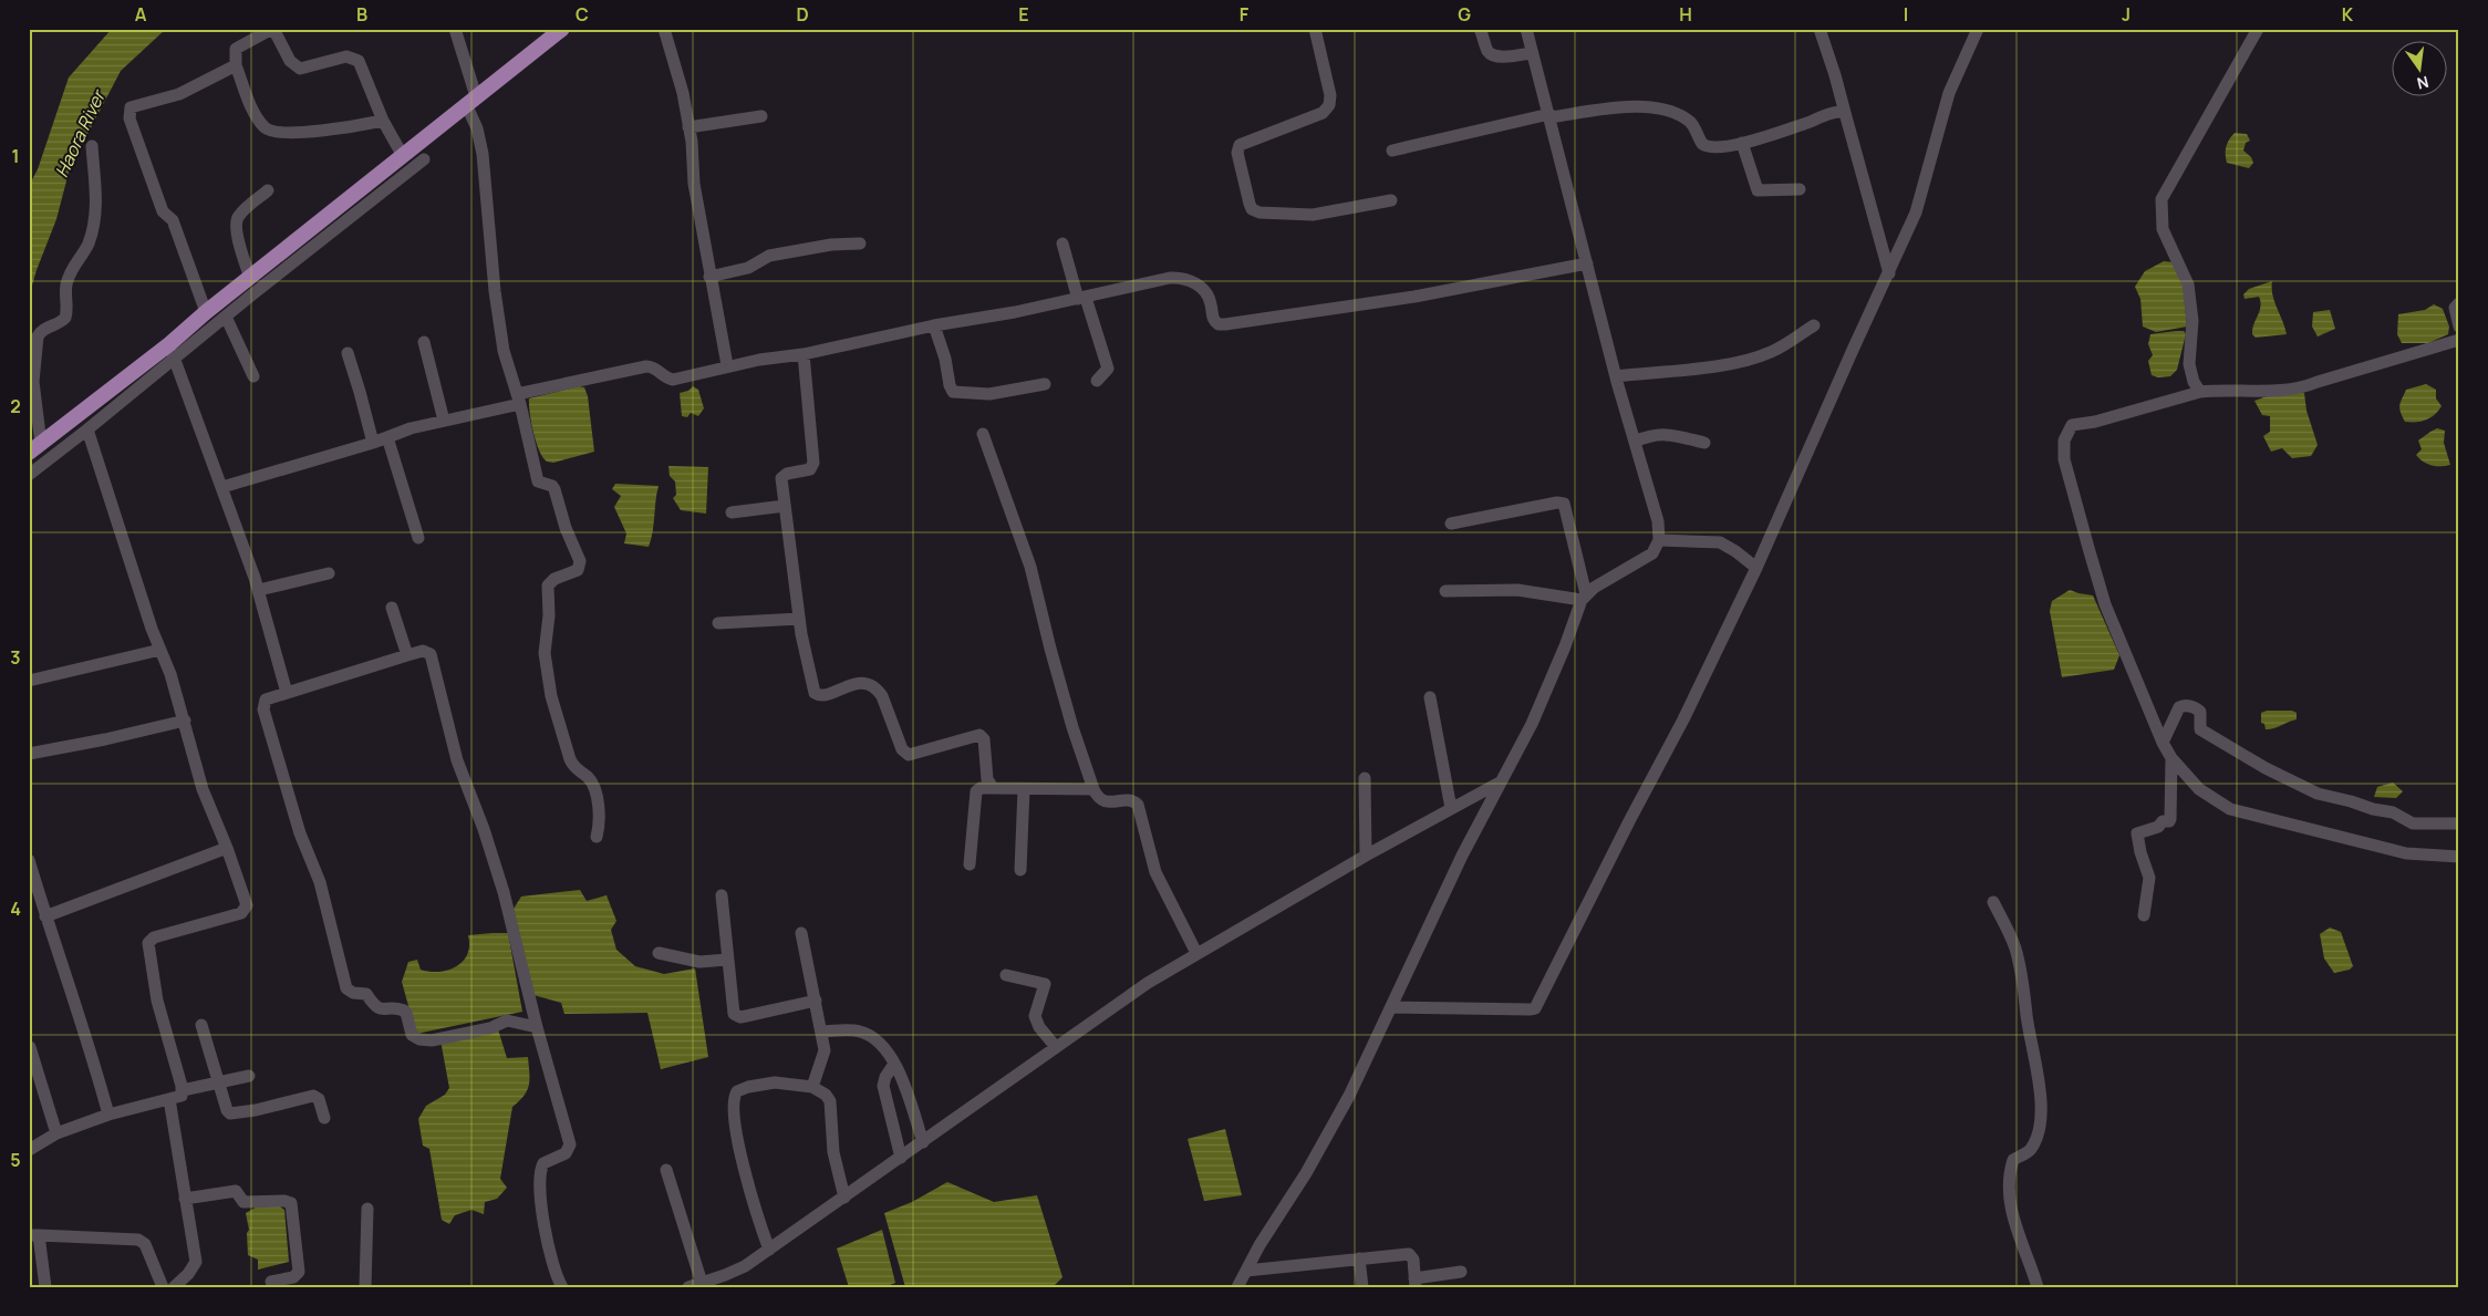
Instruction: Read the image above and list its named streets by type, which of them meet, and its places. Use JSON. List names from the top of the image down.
{
  "water": ["Haora River"],
  "north": "bottom",
  "grid": {
    "columns": [
      "A",
      "B",
      "C",
      "D",
      "E",
      "F",
      "G",
      "H",
      "I",
      "J",
      "K"
    ],
    "rows": [
      "1",
      "2",
      "3",
      "4",
      "5"
    ]
  }
}
